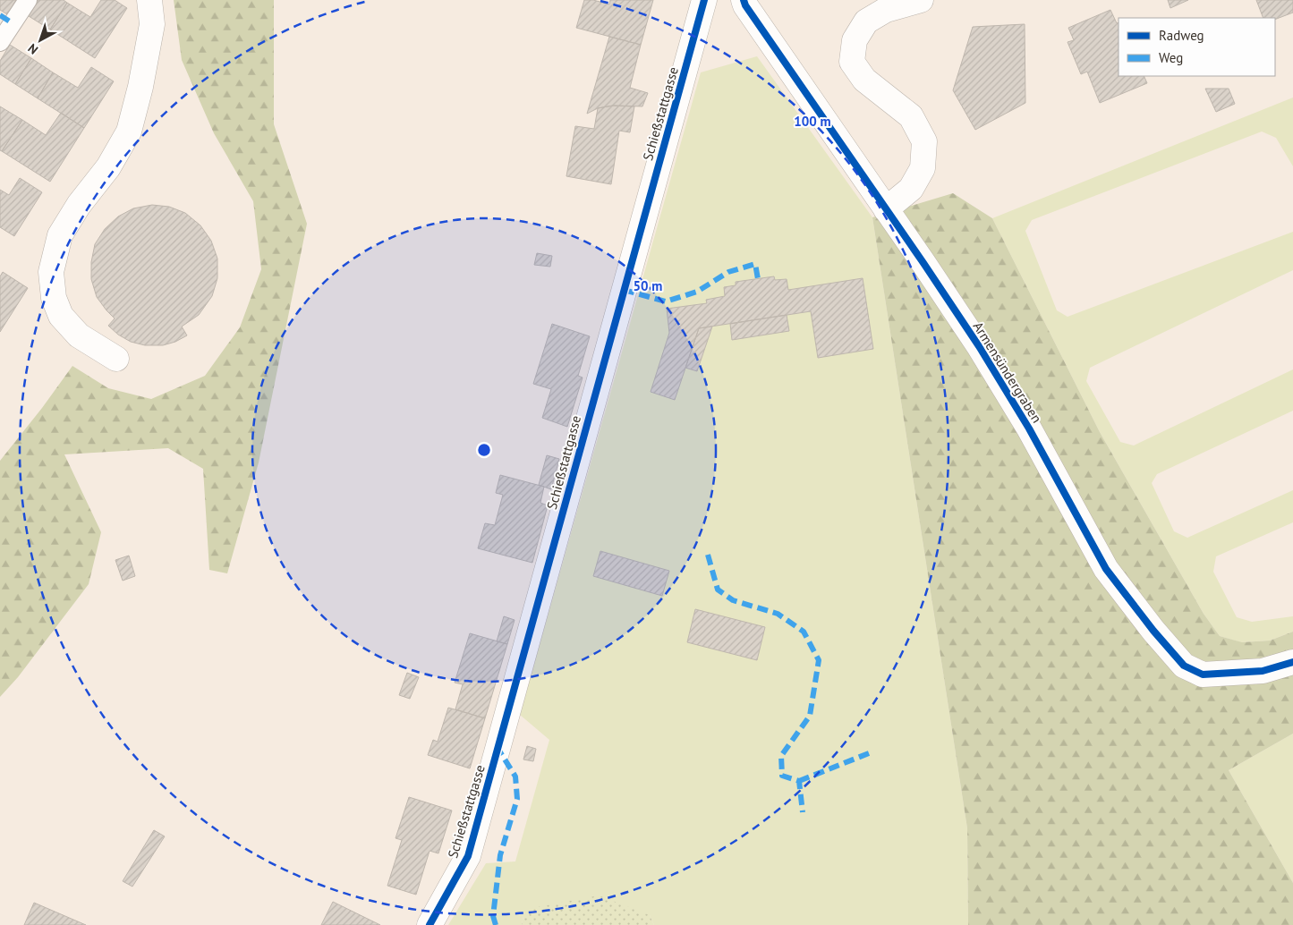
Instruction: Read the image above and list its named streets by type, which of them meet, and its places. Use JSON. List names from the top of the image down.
{
  "streets": {
    "street": ["Schießstattgasse", "Armensündergraben"]
  },
  "legend": ["Radweg", "Weg"],
  "north": "bottom left",
  "rings": ["100 m", "50 m"]
}
